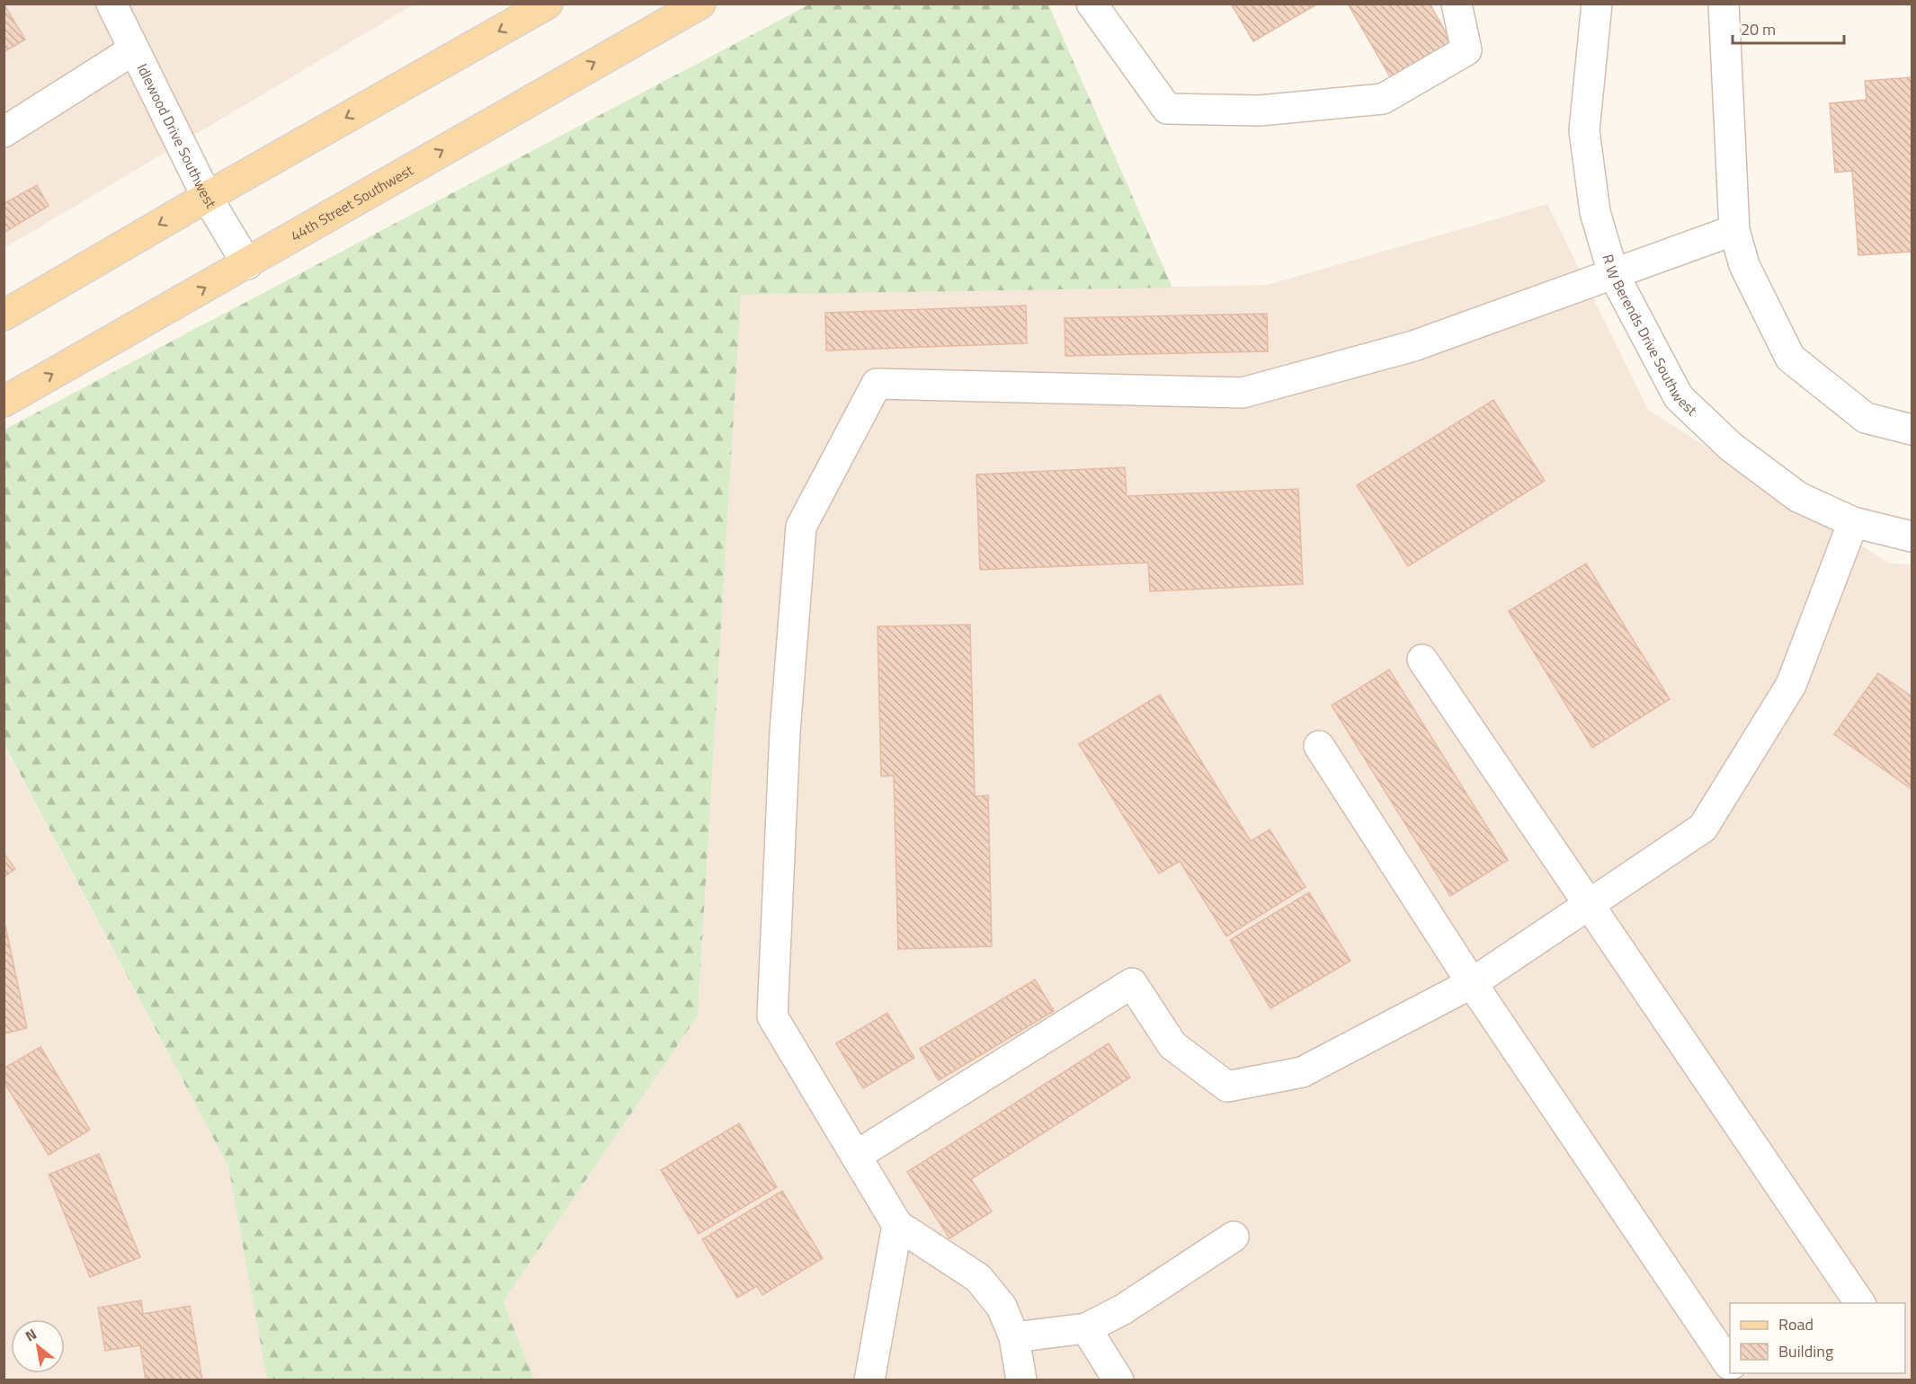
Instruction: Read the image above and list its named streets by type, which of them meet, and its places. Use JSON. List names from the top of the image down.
{
  "streets": {
    "main road": ["44th Street Southwest"],
    "street": ["Idlewood Drive Southwest", "R W Berends Drive Southwest"]
  },
  "crossings": [
    ["Idlewood Drive Southwest", "44th Street Southwest"]
  ],
  "legend": ["Road", "Building"],
  "scale_bar": "20 m",
  "north": "top left"
}
